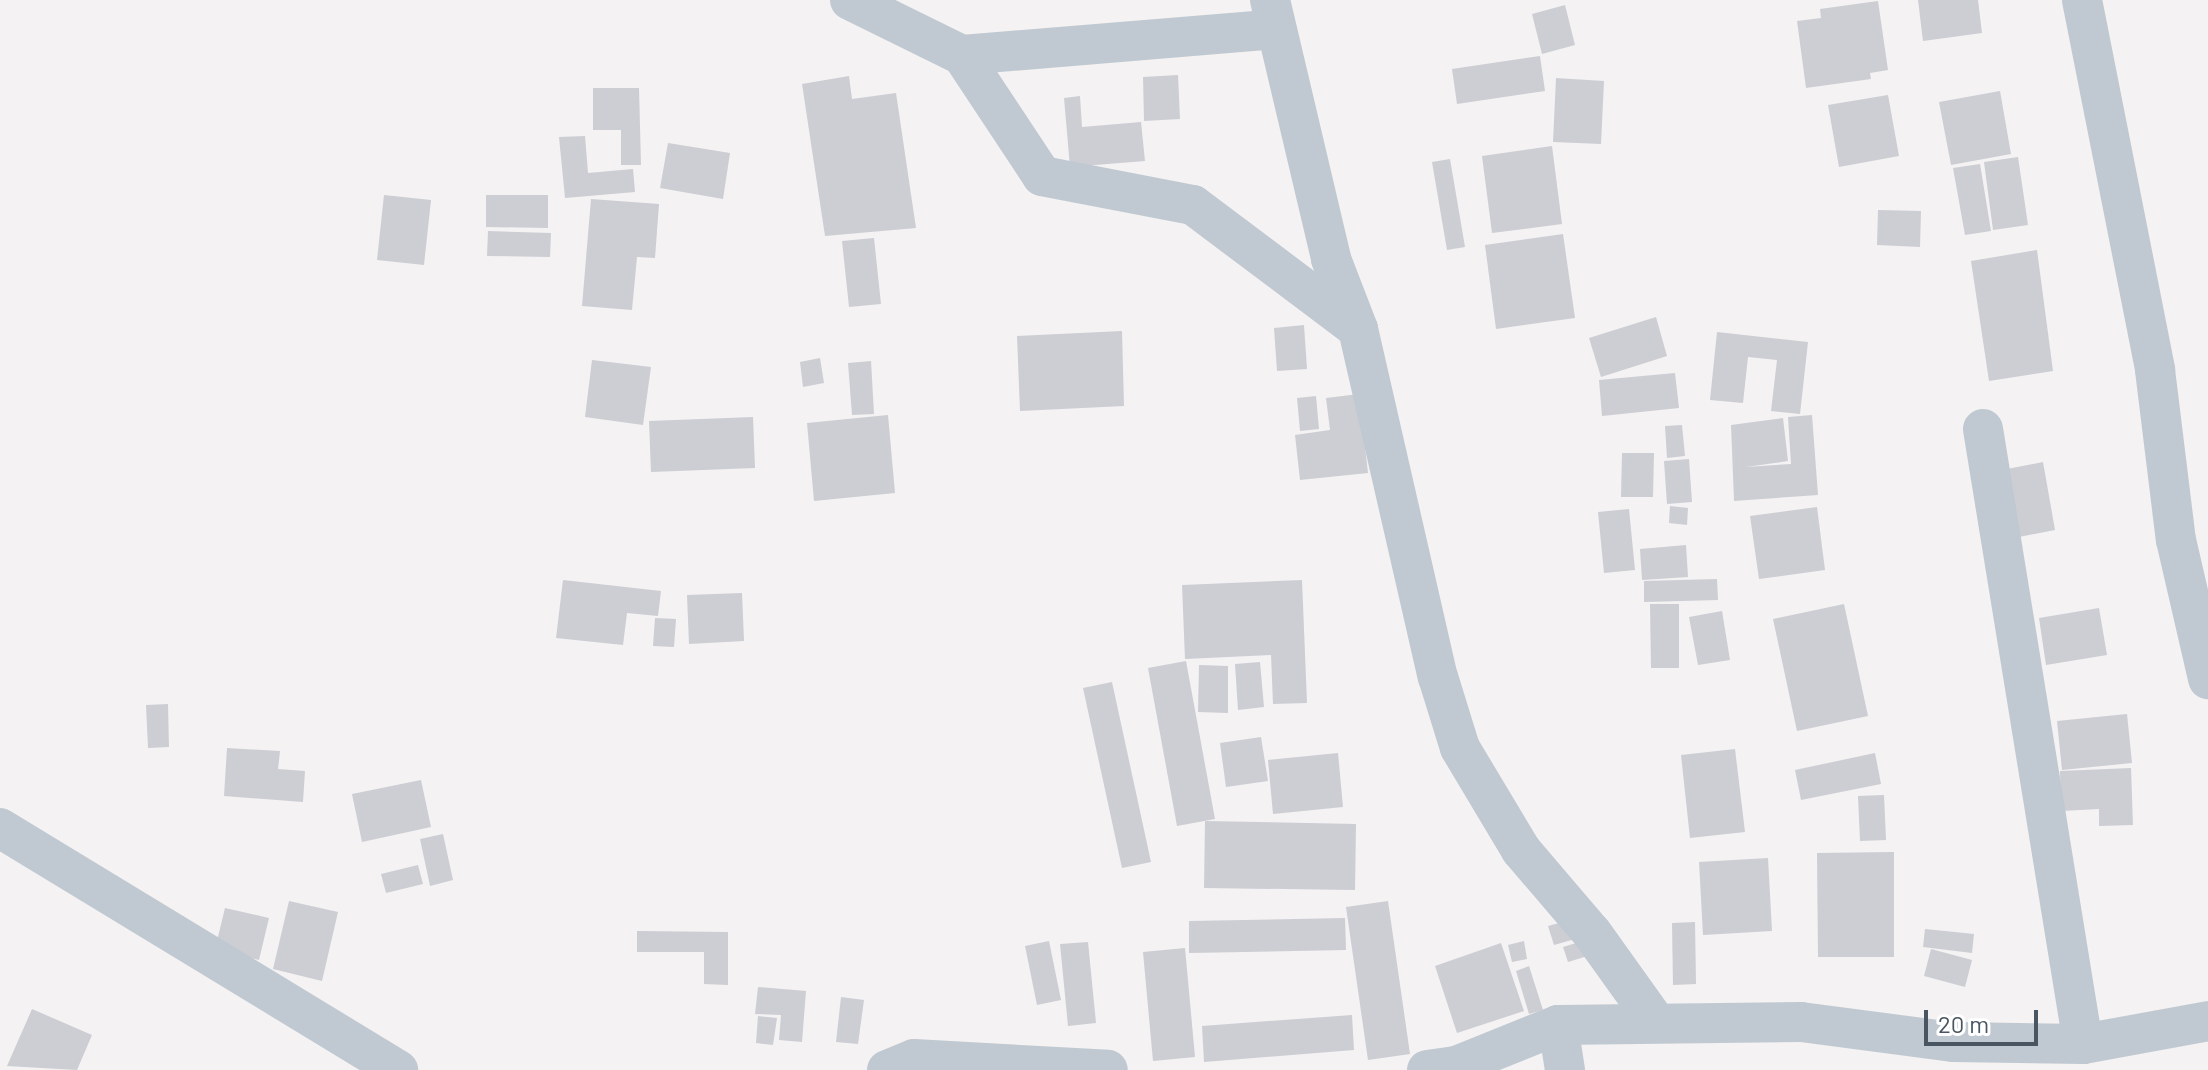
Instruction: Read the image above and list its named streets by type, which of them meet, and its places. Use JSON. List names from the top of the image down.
{
  "scale_bar": "20 m"
}
